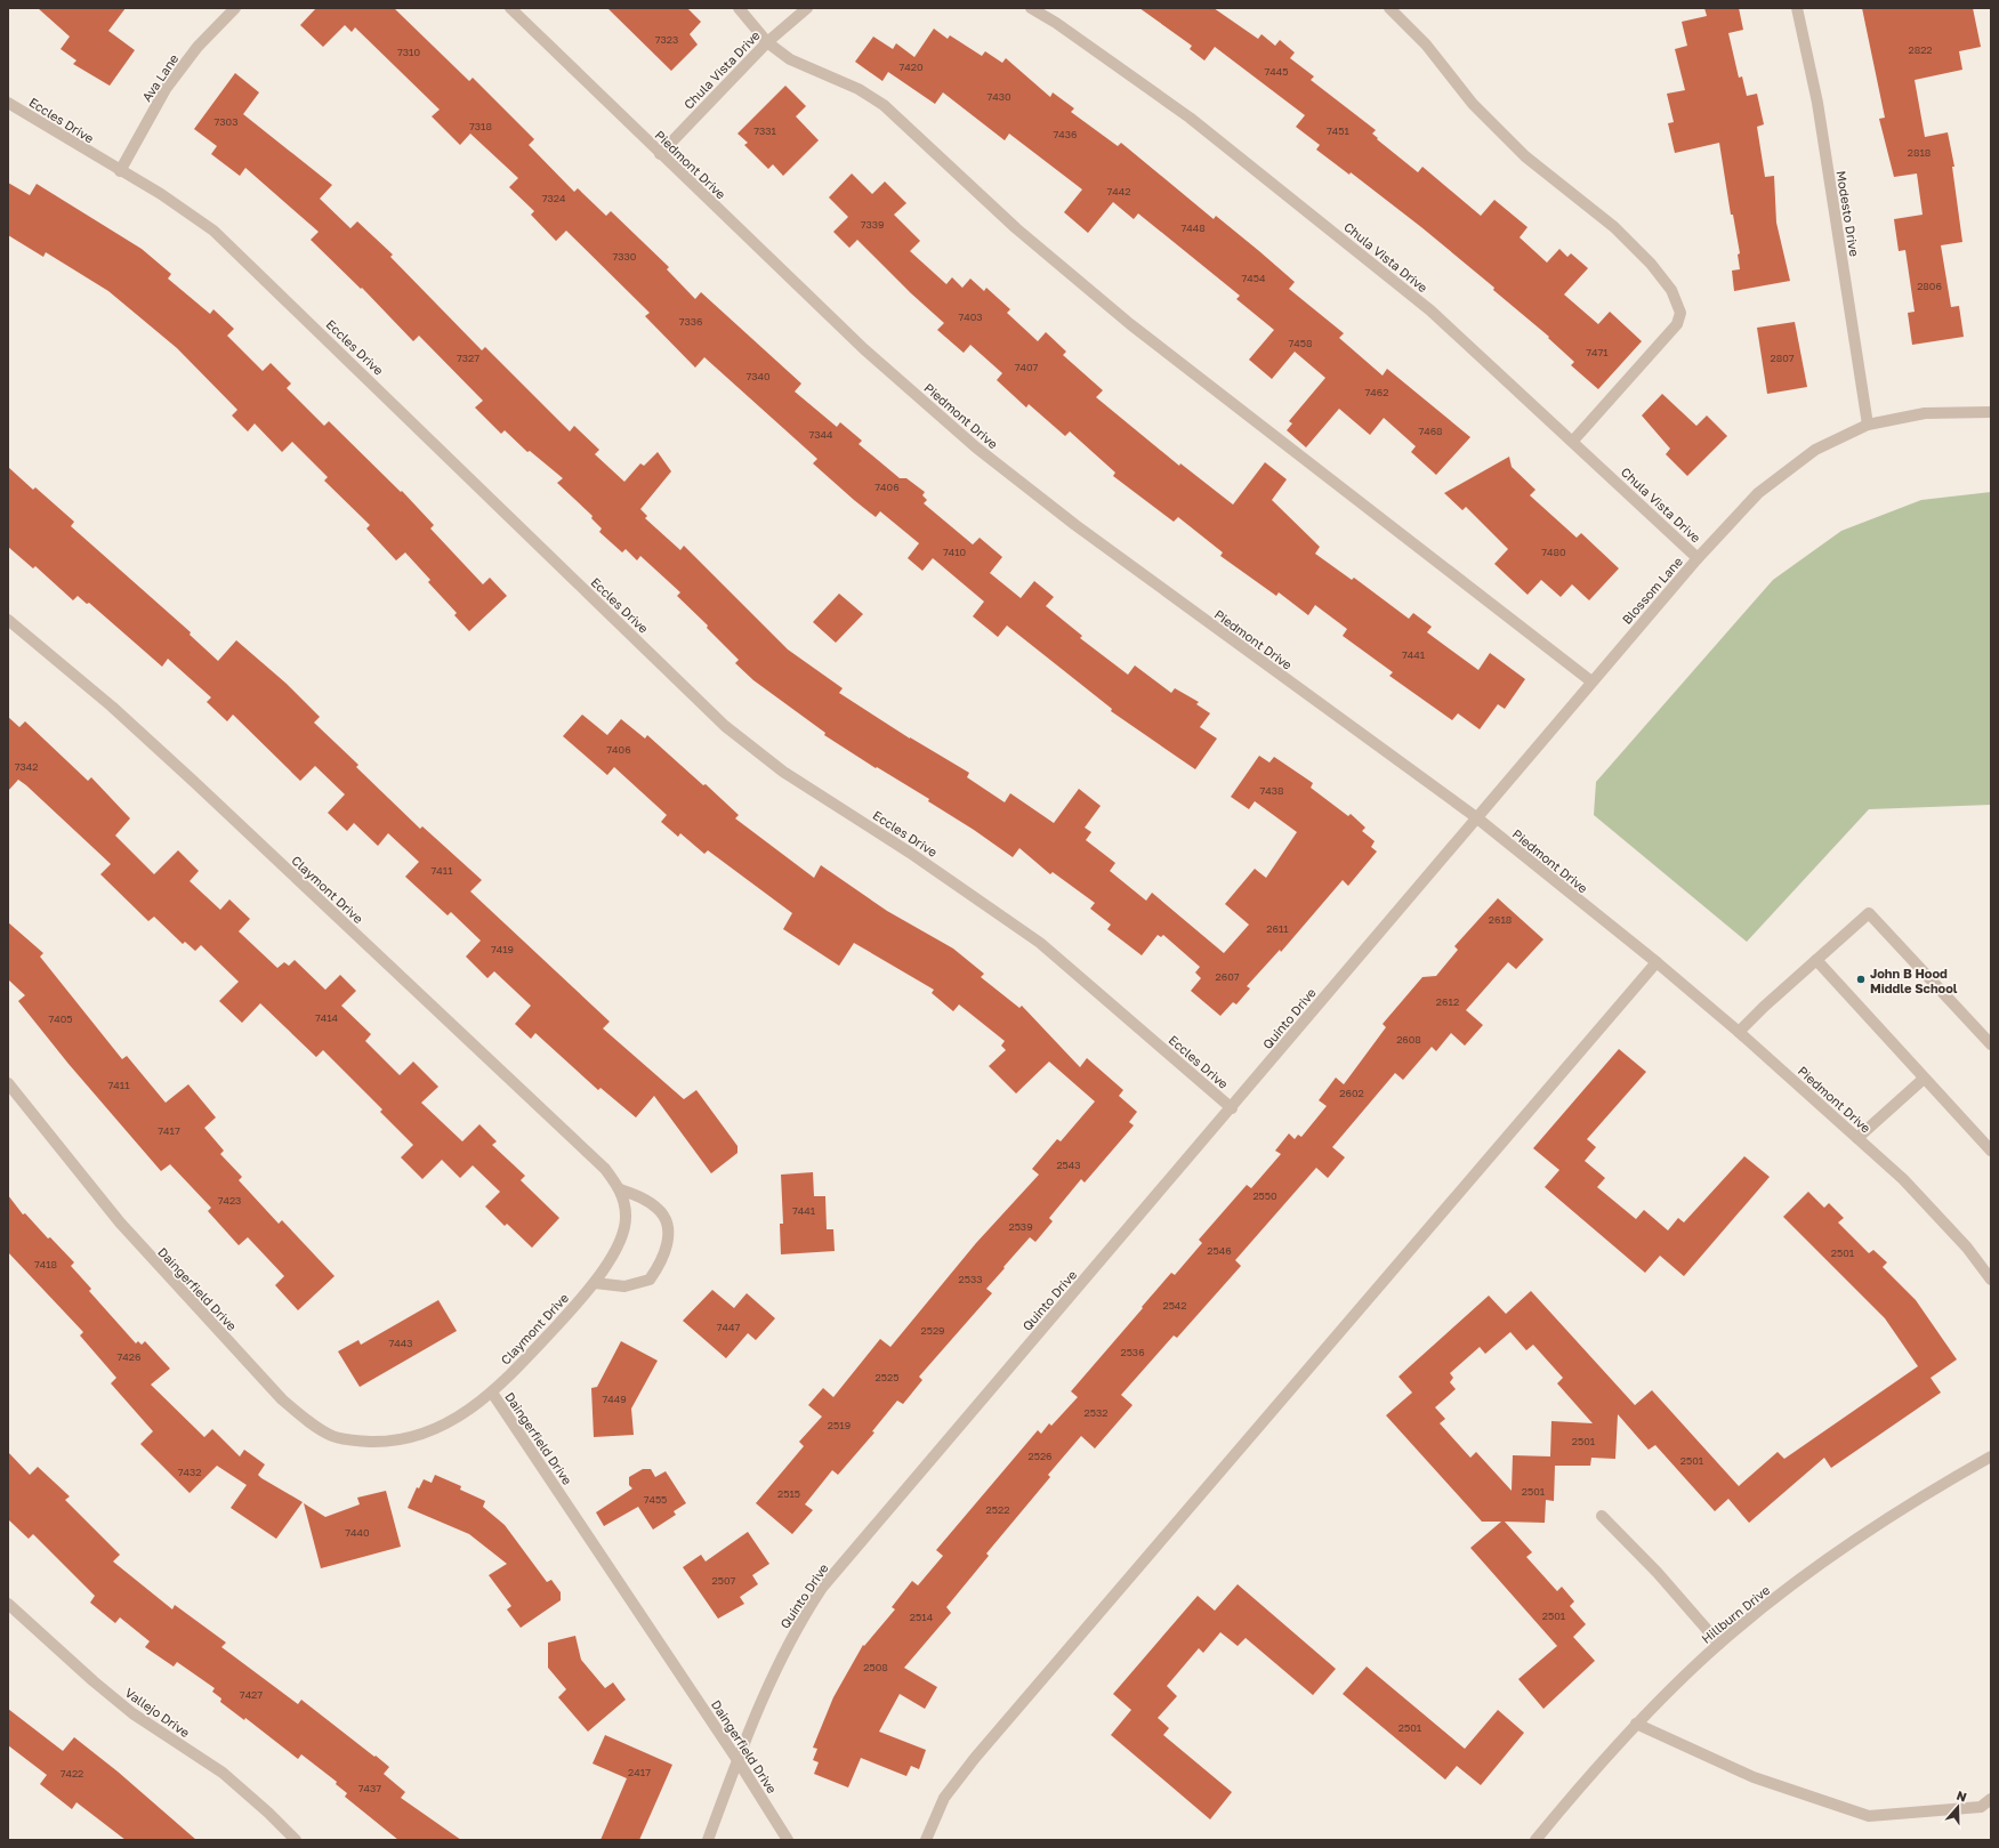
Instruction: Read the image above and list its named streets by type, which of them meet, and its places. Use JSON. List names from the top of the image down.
{
  "streets": {
    "street": [
      "Chula Vista Drive",
      "Ava Lane",
      "Eccles Drive",
      "Piedmont Drive",
      "Modesto Drive",
      "Blossom Lane",
      "Claymont Drive",
      "Quinto Drive",
      "Daingerfield Drive",
      "Hillburn Drive",
      "Vallejo Drive"
    ]
  },
  "crossings": [
    ["Chula Vista Drive", "Piedmont Drive"],
    ["Chula Vista Drive", "Blossom Lane"],
    ["Ava Lane", "Eccles Drive"],
    ["Eccles Drive", "Quinto Drive"],
    ["Piedmont Drive", "Blossom Lane"],
    ["Piedmont Drive", "Quinto Drive"],
    ["Modesto Drive", "Blossom Lane"],
    ["Blossom Lane", "Quinto Drive"],
    ["Claymont Drive", "Daingerfield Drive"],
    ["Quinto Drive", "Daingerfield Drive"]
  ],
  "places": ["John B Hood Middle School"],
  "house_numbers": [
    "7323",
    "2822",
    "7310",
    "7420",
    "7445",
    "7430",
    "7303",
    "7318",
    "7331",
    "7451",
    "7436",
    "2818",
    "7442",
    "7324",
    "7339",
    "7448",
    "7330",
    "7454",
    "2806",
    "7403",
    "7336",
    "7458",
    "7471",
    "7327",
    "2807",
    "7407",
    "7340",
    "7462",
    "7468",
    "7344",
    "7406",
    "7410",
    "7480",
    "7441",
    "7406",
    "7342",
    "7438",
    "7411",
    "2618",
    "2611",
    "7419",
    "2607",
    "2612",
    "7414",
    "7405",
    "2608",
    "7411",
    "2602",
    "7417",
    "2543",
    "2550",
    "7423",
    "7441",
    "2539",
    "2546",
    "2501",
    "7418",
    "2533",
    "2542",
    "7447",
    "2529",
    "7443",
    "2536",
    "7426",
    "2525",
    "7449",
    "2532",
    "2519",
    "2501",
    "2526",
    "2501",
    "7432",
    "2501",
    "2515",
    "7455",
    "2522",
    "7440",
    "2507",
    "2501",
    "2514",
    "2508",
    "7427",
    "2501",
    "2417",
    "7422",
    "7437"
  ],
  "north": "top"
}
